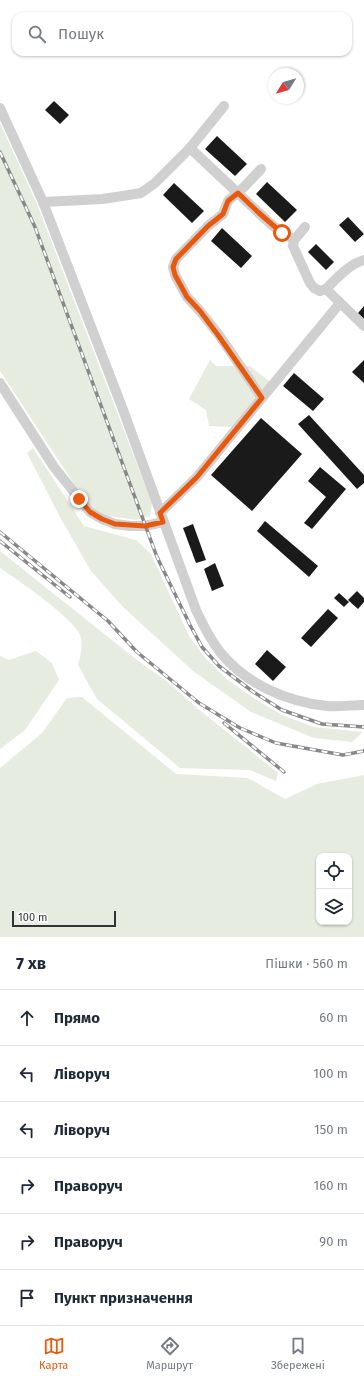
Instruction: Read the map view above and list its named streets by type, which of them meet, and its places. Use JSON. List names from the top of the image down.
{
  "scale_bar": "100 m",
  "north": "bottom left",
  "page": {
    "search": "Пошук",
    "scale": "100 m",
    "heading": ["7 хв", "Пішки · 560 m"],
    "list": [
      ["Прямо", "60 m"],
      ["Ліворуч", "100 m"],
      ["Ліворуч", "150 m"],
      ["Праворуч", "160 m"],
      ["Праворуч", "90 m"],
      "Пункт призначення"
    ],
    "nav": ["Карта", "Маршрут", "Збережені"]
  }
}
